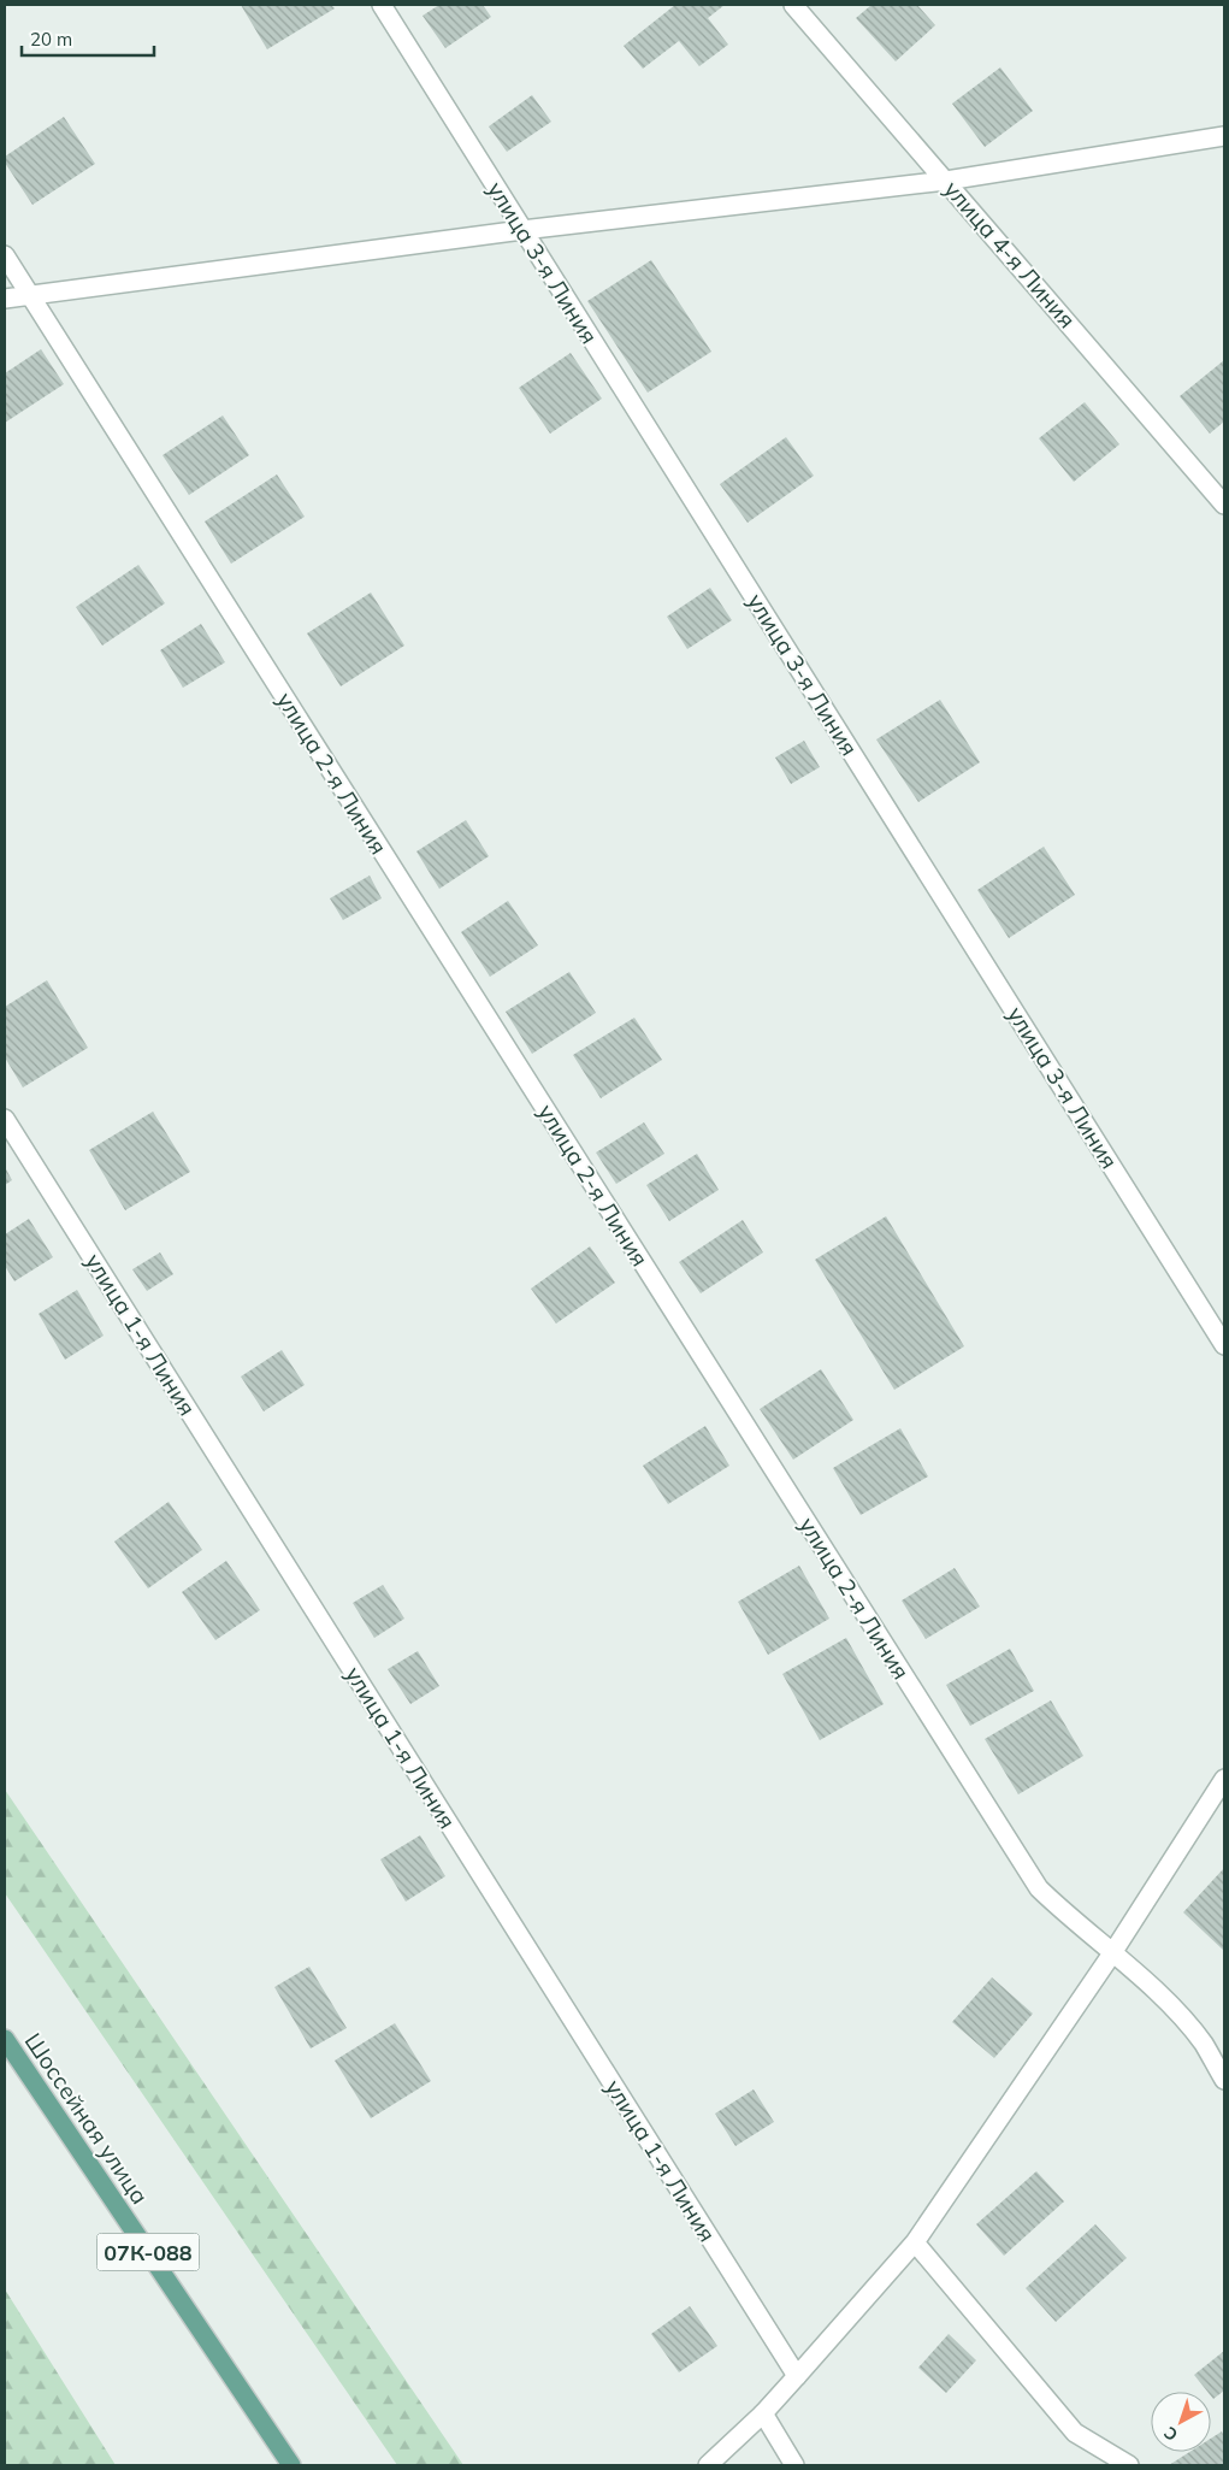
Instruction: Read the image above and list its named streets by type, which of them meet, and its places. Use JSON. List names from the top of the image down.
{
  "streets": {
    "main road": ["Шоссейная улица", "07К-088"],
    "street": [
      "улица 4-я Линия",
      "улица 3-я Линия",
      "улица 2-я Линия",
      "улица 1-я Линия"
    ]
  },
  "scale_bar": "20 m",
  "north": "bottom left"
}
